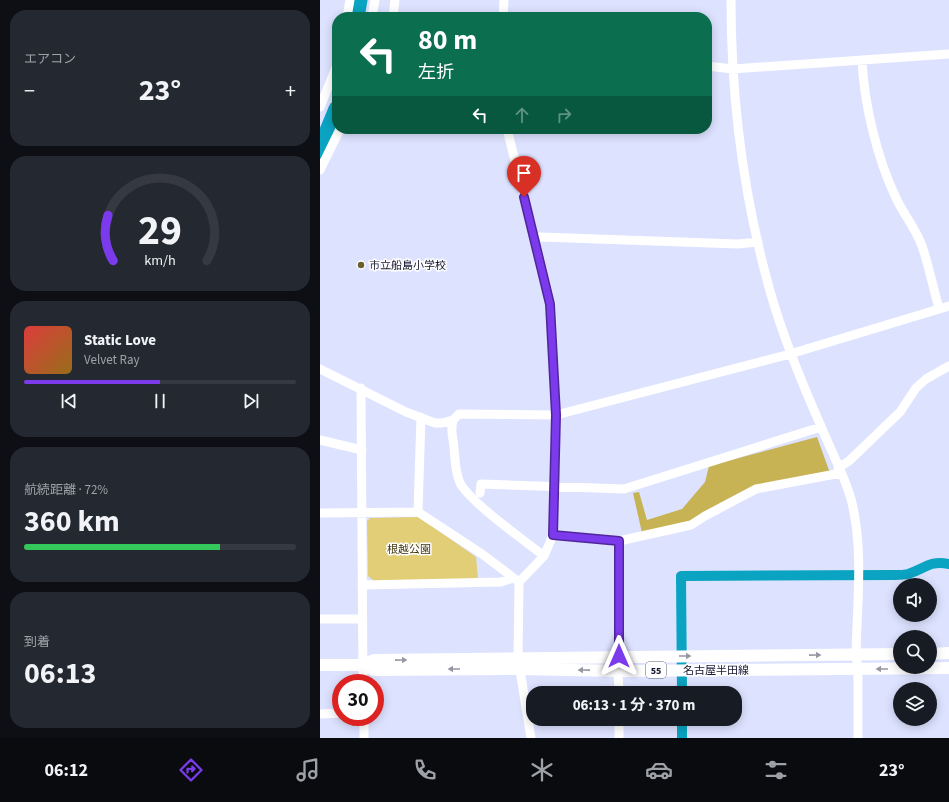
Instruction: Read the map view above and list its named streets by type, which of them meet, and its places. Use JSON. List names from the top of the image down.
{
  "streets": {
    "main road": ["55", "名古屋半田線"]
  },
  "parks": ["根越公園"],
  "places": ["市立船島小学校"],
  "page": {
    "tile": [
      "エアコン",
      ["航続距離 · 72%", "360 km"],
      ["到着", "06:13"]
    ],
    "turn": ["80 m", "左折"],
    "heat": ["−", "23°", "+"],
    "song": ["Static Love", "Velvet Ray"],
    "limit": "30",
    "trip": "06:13 · 1 分 · 370 m",
    "tabs": ["06:12", "23°"],
    "gauge": ["29", "km/h"]
  }
}
